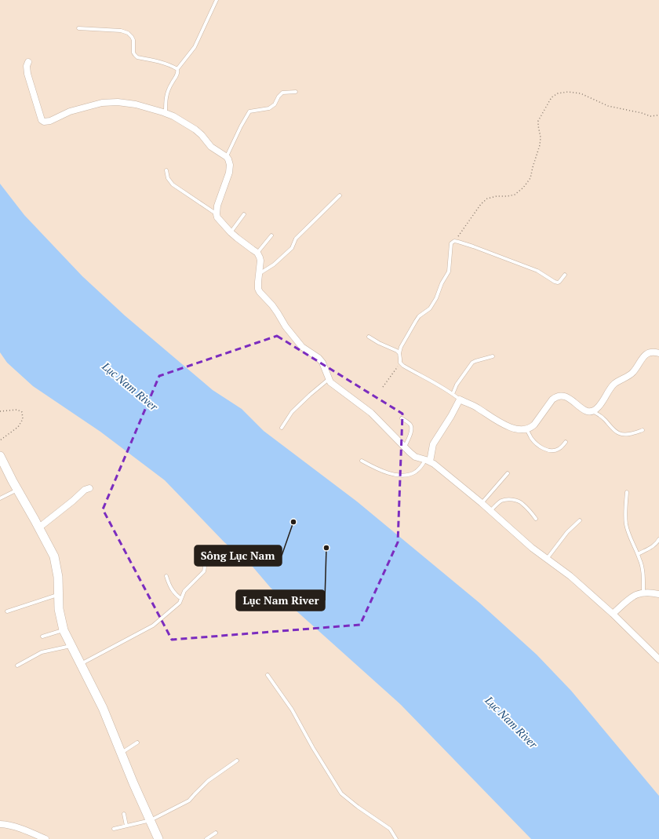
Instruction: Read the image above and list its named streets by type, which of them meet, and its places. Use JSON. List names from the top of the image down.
{
  "water": ["Lục Nam River"],
  "places": ["Sông Lục Nam", "Lục Nam River"]
}
